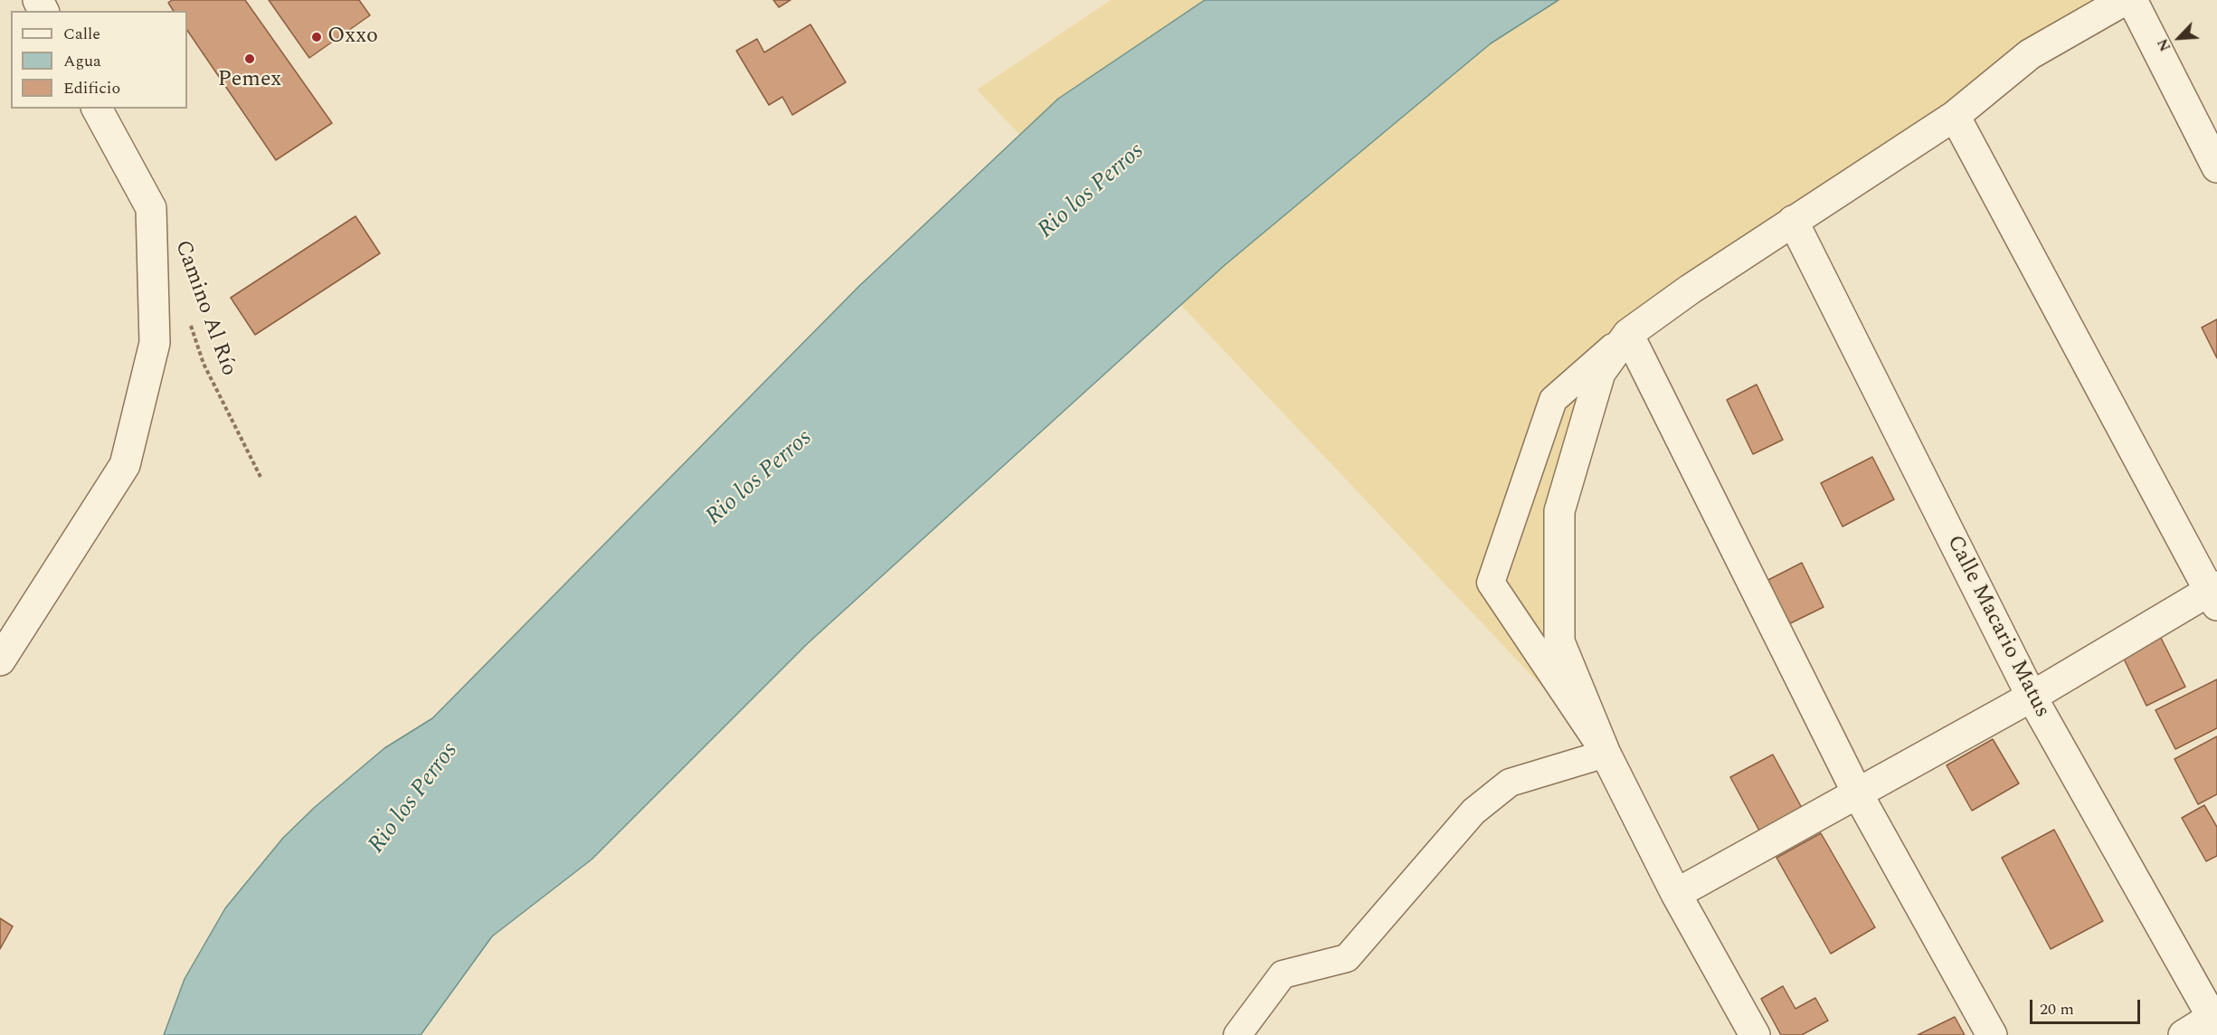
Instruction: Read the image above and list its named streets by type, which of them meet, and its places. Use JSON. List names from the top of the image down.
{
  "streets": {
    "street": ["Calle Macario Matus"],
    "path": ["Camino Al Río"]
  },
  "water": ["Rio los Perros"],
  "places": ["Oxxo", "Pemex"],
  "legend": ["Calle", "Agua", "Edificio"],
  "scale_bar": "20 m",
  "north": "bottom left"
}
